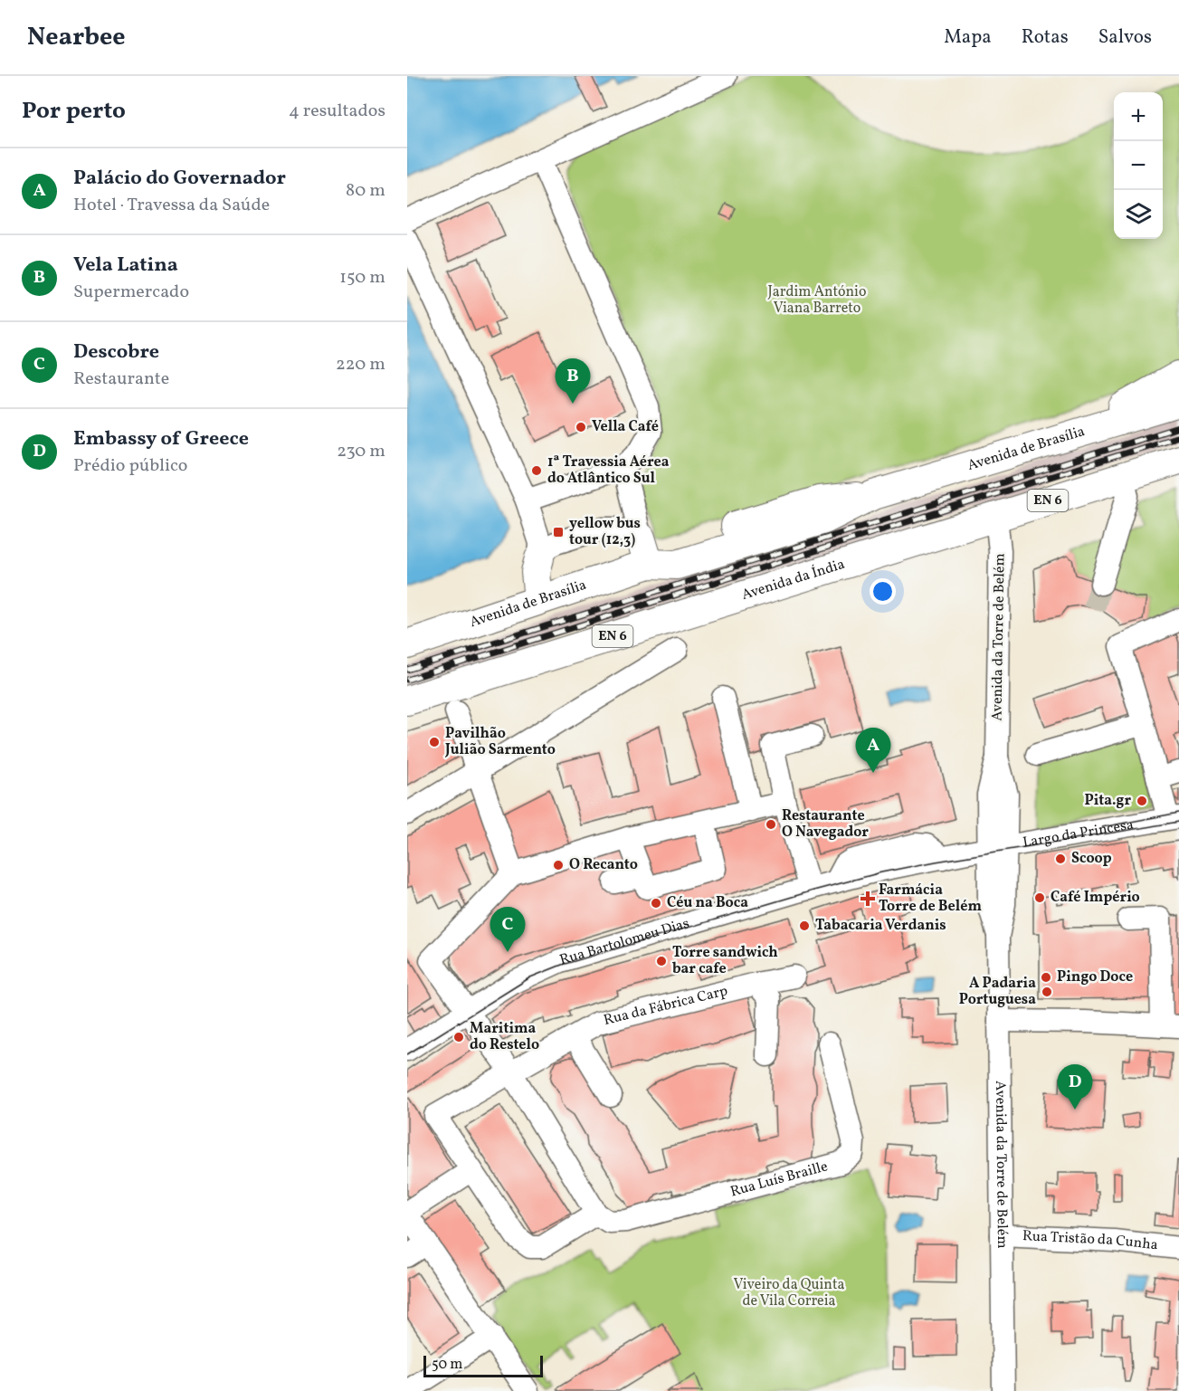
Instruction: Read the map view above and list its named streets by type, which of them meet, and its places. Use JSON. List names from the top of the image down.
{
  "streets": {
    "main road": ["Avenida de Brasília", "EN 6", "Avenida da Índia"],
    "street": [
      "Avenida da Torre de Belém",
      "Largo da Princesa",
      "Rua Bartolomeu Dias",
      "Rua da Fábrica Carp",
      "Rua Luís Braille",
      "Rua Tristão da Cunha"
    ]
  },
  "crossings": [
    ["Avenida da Índia", "Avenida da Torre de Belém"],
    ["Avenida da Torre de Belém", "Largo da Princesa"],
    ["Avenida da Torre de Belém", "Rua Bartolomeu Dias"],
    ["Avenida da Torre de Belém", "Rua Tristão da Cunha"],
    ["Largo da Princesa", "Rua Bartolomeu Dias"]
  ],
  "parks": ["Jardim António Viana Barreto", "Viveiro da Quinta de Vila Correia"],
  "places": {
    "other": [
      "Vella Café",
      "1ª Travessia Aérea do Atlântico Sul",
      "Pavilhão Julião Sarmento",
      "Pita.gr",
      "Restaurante O Navegador",
      "Scoop",
      "O Recanto",
      "Café Império",
      "Céu na Boca",
      "Tabacaria Verdanis",
      "Torre sandwich bar cafe",
      "Pingo Doce",
      "A Padaria Portuguesa",
      "Maritima do Restelo"
    ],
    "transit": ["yellow bus tour (12,3)"],
    "health": ["Farmácia Torre de Belém"]
  },
  "scale_bar": "50 m",
  "page": {
    "header": "Nearbee",
    "nav": ["Mapa", "Rotas", "Salvos"],
    "heading": ["Por perto", "4 resultados"],
    "map_buttons": ["+", "−"],
    "list": [
      {
        "mark": "A",
        "name": "Palácio do Governador",
        "note": "Hotel · Travessa da Saúde",
        "value": "80 m"
      },
      {
        "mark": "B",
        "name": "Vela Latina",
        "note": "Supermercado",
        "value": "150 m"
      },
      {
        "mark": "C",
        "name": "Descobre",
        "note": "Restaurante",
        "value": "220 m"
      },
      {
        "mark": "D",
        "name": "Embassy of Greece",
        "note": "Prédio público",
        "value": "230 m"
      }
    ],
    "pins": [
      "B",
      "A",
      "C",
      "D"
    ],
    "scale": "50 m"
  }
}
